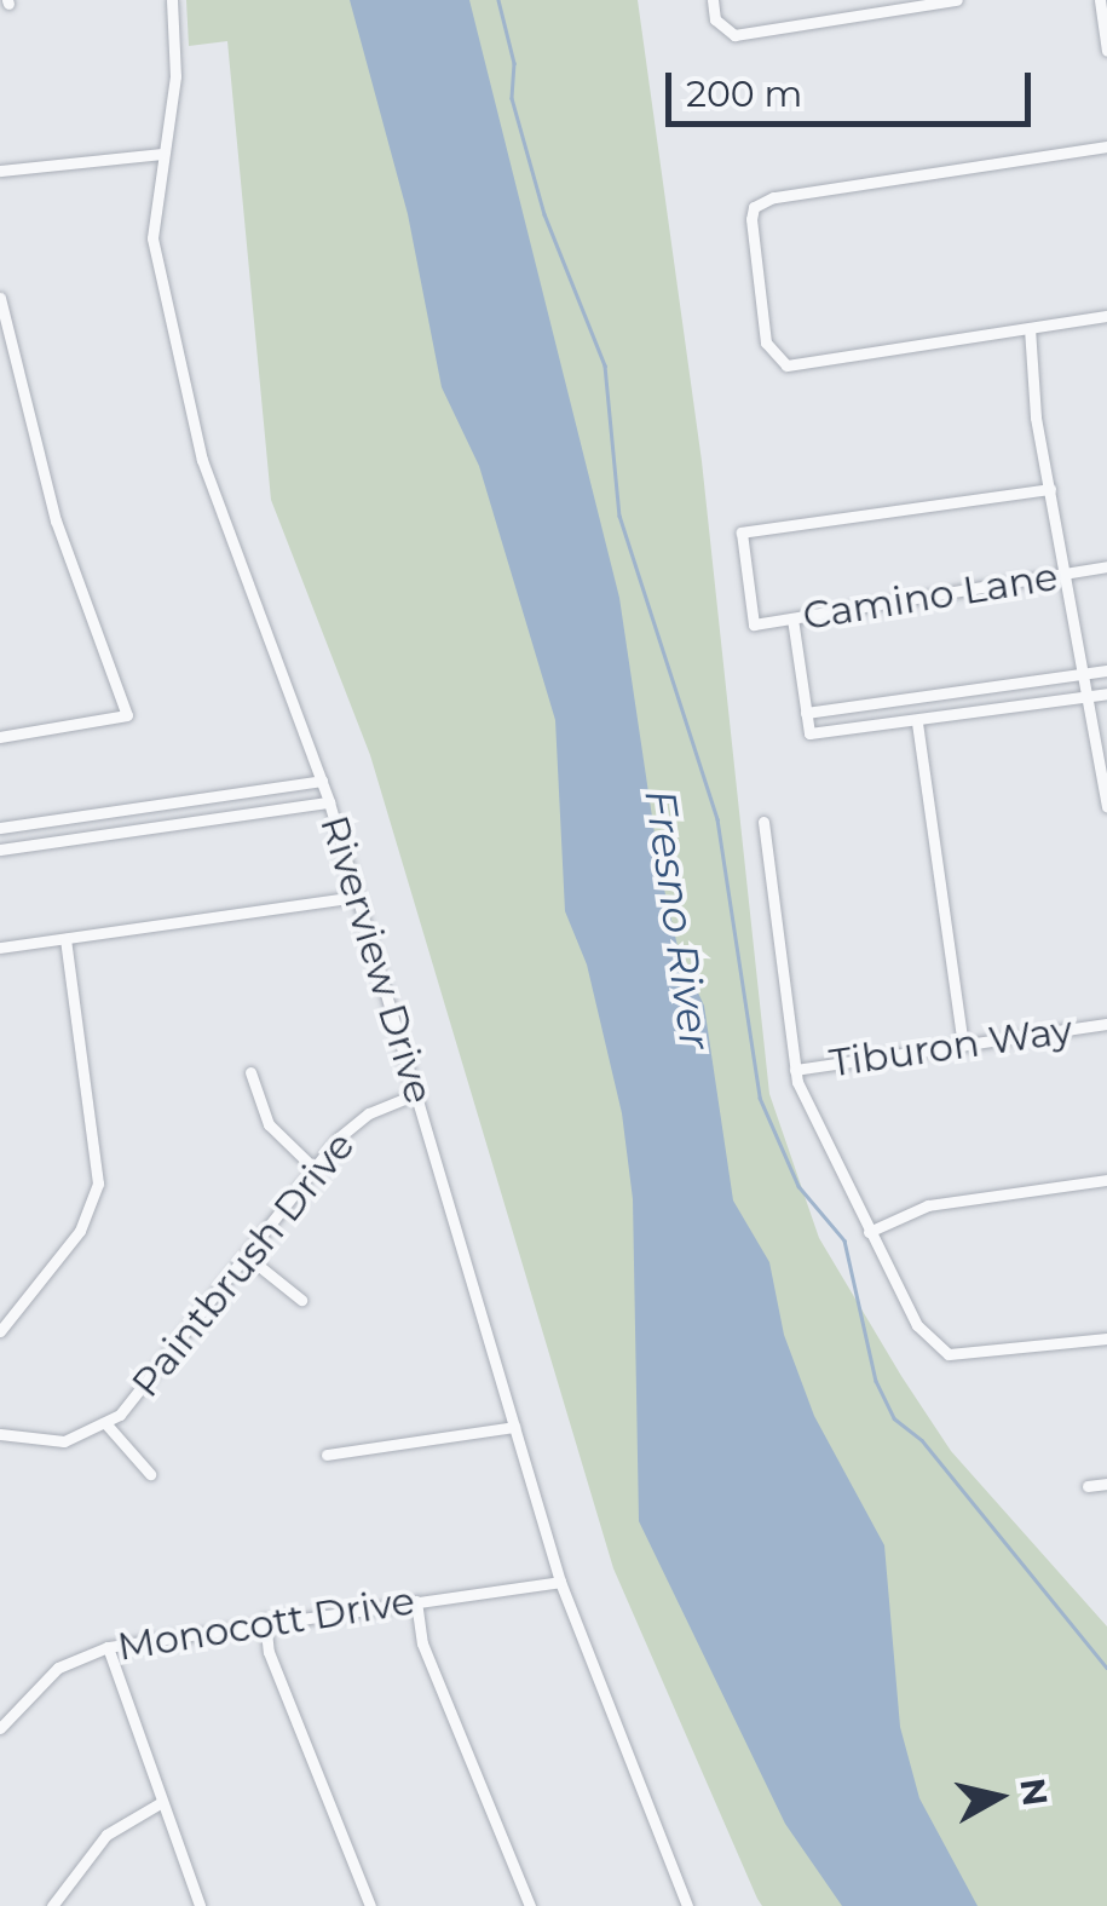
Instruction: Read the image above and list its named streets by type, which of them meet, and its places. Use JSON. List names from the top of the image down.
{
  "streets": {
    "street": [
      "Camino Lane",
      "Riverview Drive",
      "Tiburon Way",
      "Paintbrush Drive",
      "Monocott Drive"
    ]
  },
  "crossings": [
    ["Riverview Drive", "Paintbrush Drive"],
    ["Riverview Drive", "Monocott Drive"]
  ],
  "water": ["Fresno River"],
  "scale_bar": "200 m",
  "north": "right"
}
